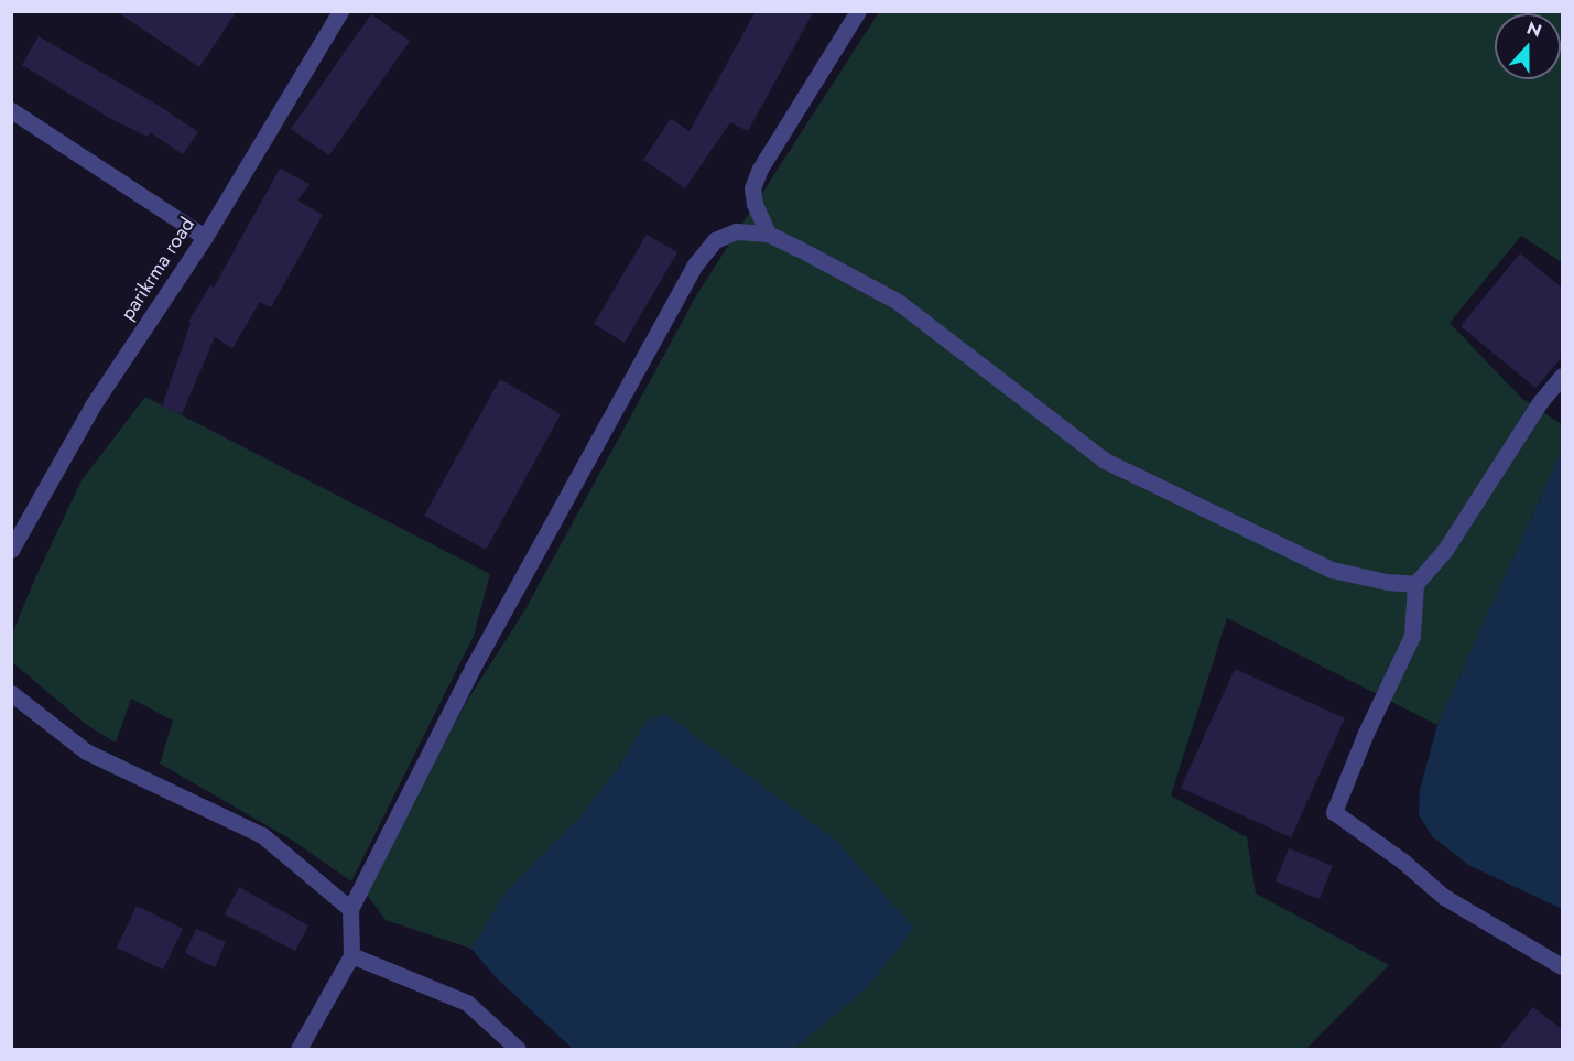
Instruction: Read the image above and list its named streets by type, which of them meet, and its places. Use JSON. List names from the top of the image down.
{
  "streets": {
    "street": ["parikrma road"]
  },
  "north": "top"
}
